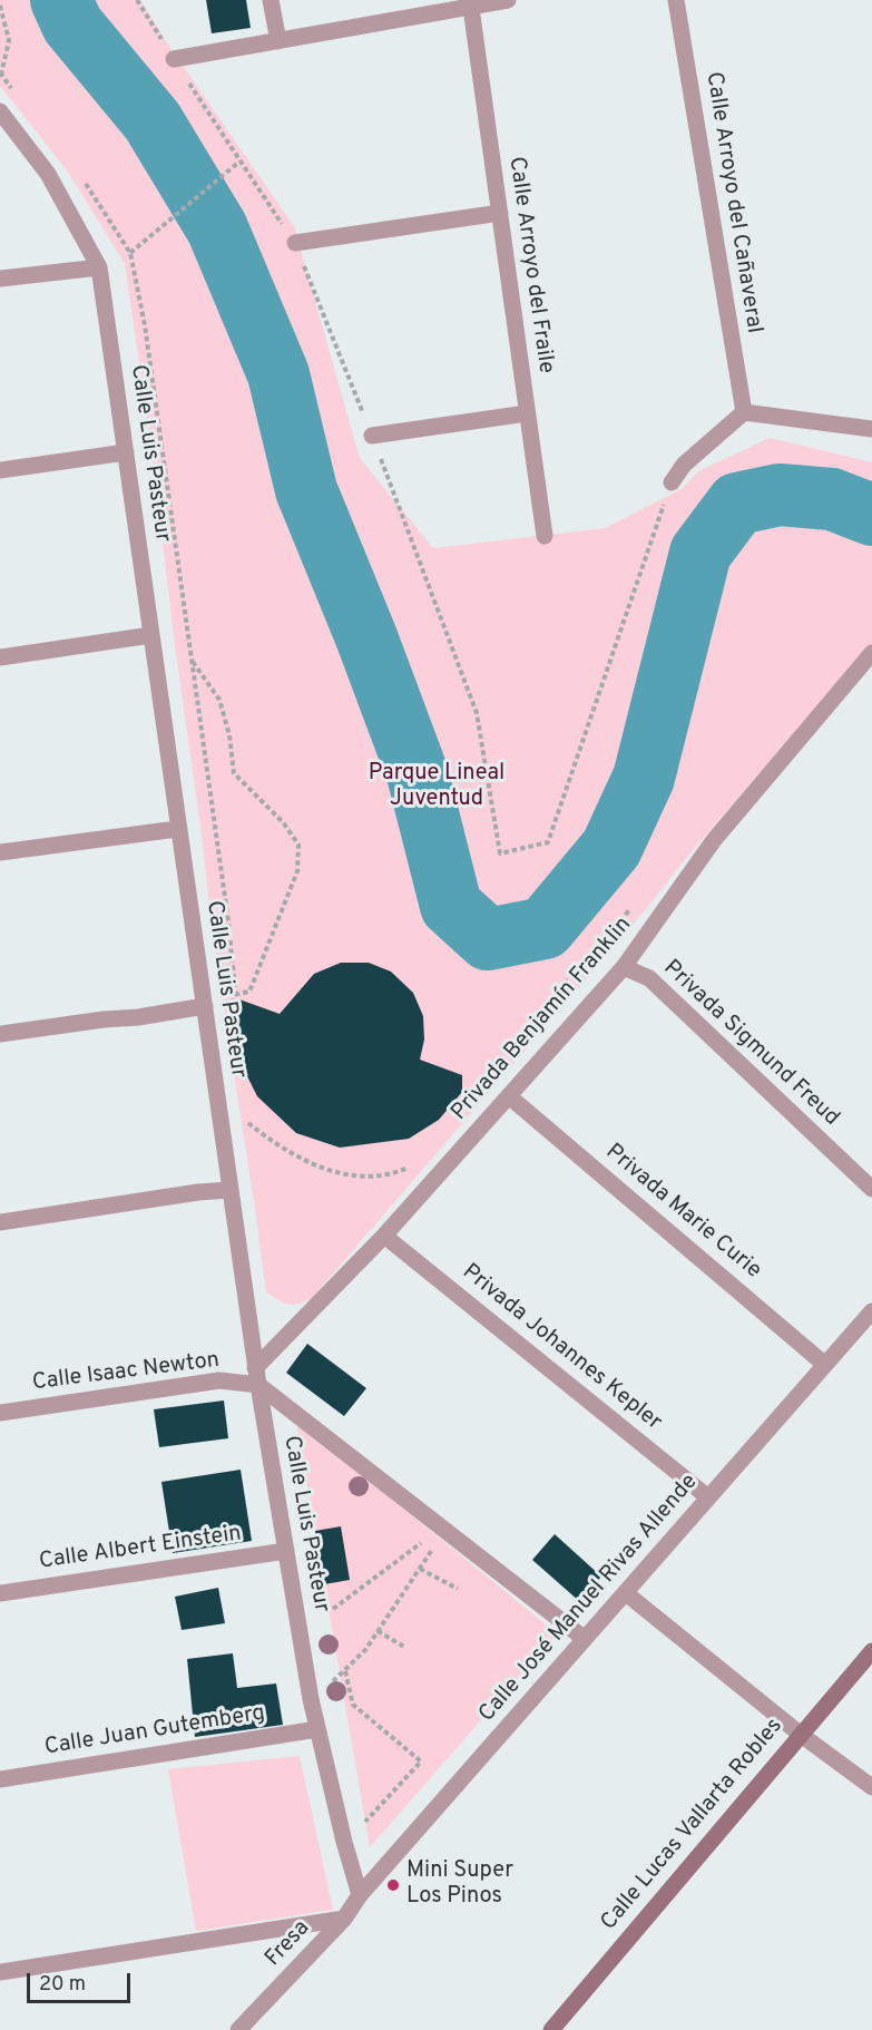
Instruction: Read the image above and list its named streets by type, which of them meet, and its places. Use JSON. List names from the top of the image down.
{
  "streets": {
    "street": [
      "Calle Arroyo del Cañaveral",
      "Calle Arroyo del Fraile",
      "Calle Luis Pasteur",
      "Privada Benjamín Franklin",
      "Privada Sigmund Freud",
      "Privada Marie Curie",
      "Privada Johannes Kepler",
      "Calle Isaac Newton",
      "Calle Albert Einstein",
      "Calle José Manuel Rivas Allende",
      "Calle Juan Gutemberg",
      "Calle Lucas Vallarta Robles",
      "Fresa"
    ]
  },
  "crossings": [
    ["Calle Luis Pasteur", "Privada Benjamín Franklin"],
    ["Calle Luis Pasteur", "Calle Isaac Newton"],
    ["Calle Luis Pasteur", "Calle Albert Einstein"],
    ["Calle Luis Pasteur", "Calle José Manuel Rivas Allende"],
    ["Calle Luis Pasteur", "Calle Juan Gutemberg"],
    ["Privada Benjamín Franklin", "Privada Sigmund Freud"],
    ["Privada Benjamín Franklin", "Privada Marie Curie"],
    ["Privada Benjamín Franklin", "Privada Johannes Kepler"],
    ["Privada Benjamín Franklin", "Calle Isaac Newton"],
    ["Privada Marie Curie", "Calle José Manuel Rivas Allende"],
    ["Privada Johannes Kepler", "Calle José Manuel Rivas Allende"],
    ["Calle José Manuel Rivas Allende", "Fresa"]
  ],
  "parks": ["Parque Lineal Juventud"],
  "places": ["Mini Super Los Pinos"],
  "scale_bar": "20 m"
}
